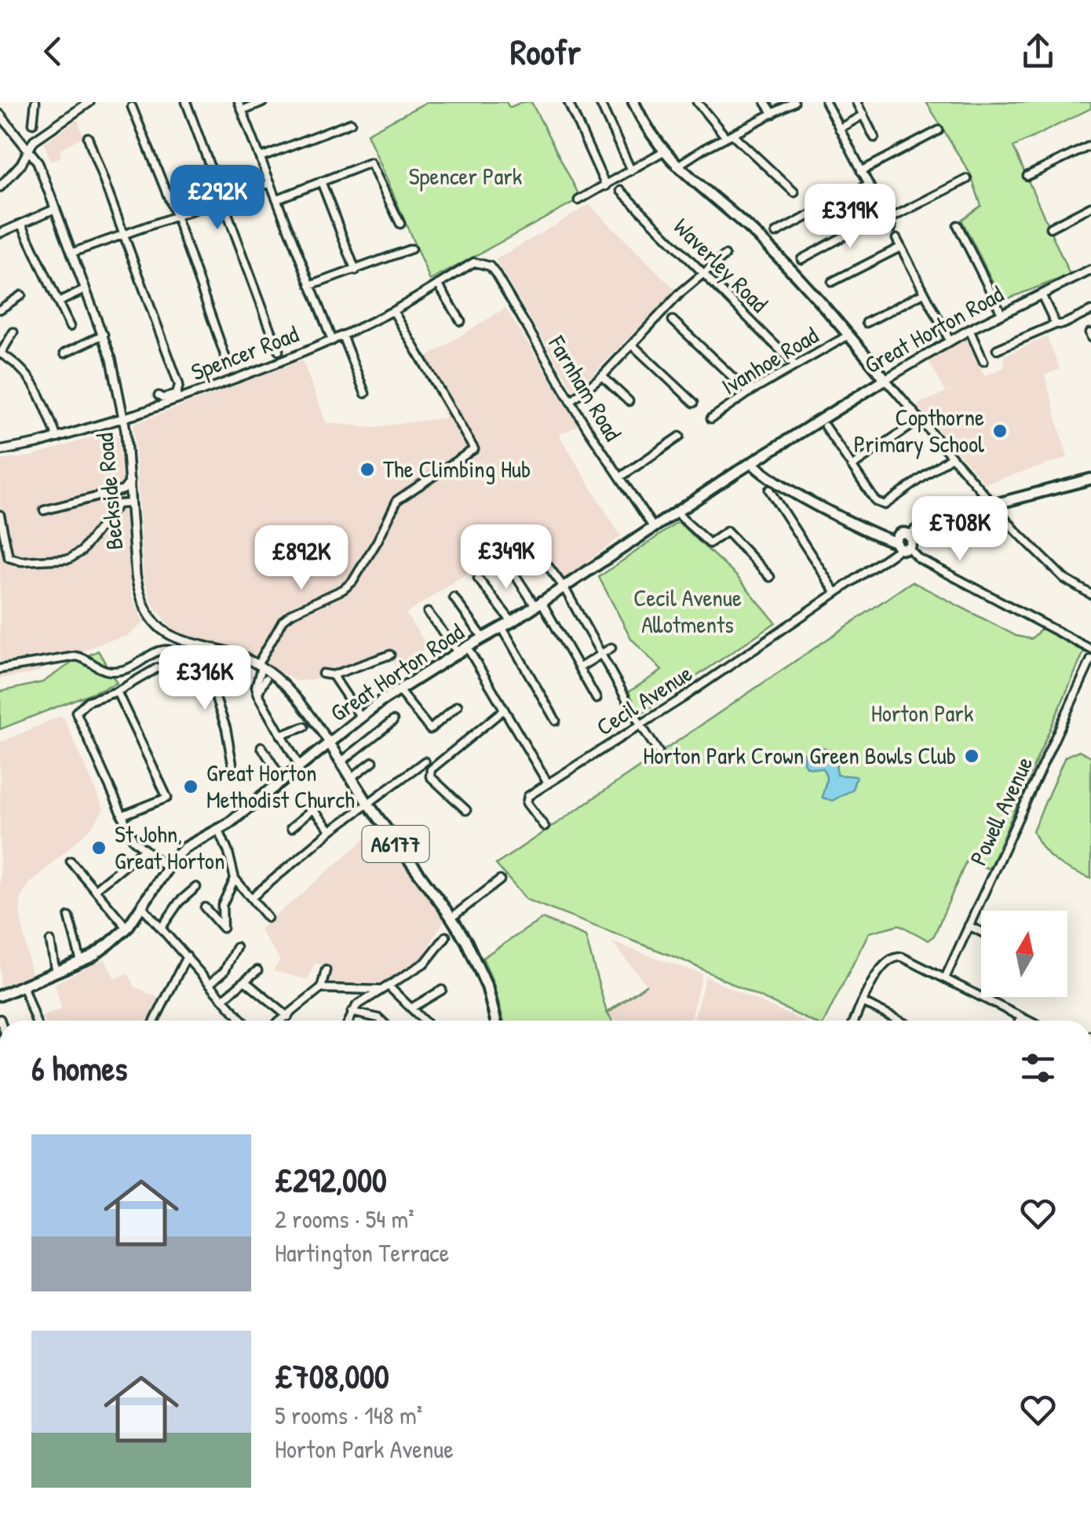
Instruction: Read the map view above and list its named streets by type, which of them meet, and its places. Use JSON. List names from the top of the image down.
{
  "streets": {
    "main road": ["Great Horton Road", "A6177"],
    "street": [
      "Waverley Road",
      "Spencer Road",
      "Ivanhoe Road",
      "Farnham Road",
      "Beckside Road",
      "Cecil Avenue",
      "Powell Avenue"
    ]
  },
  "crossings": [
    ["Waverley Road", "Ivanhoe Road"],
    ["Great Horton Road", "Farnham Road"],
    ["Great Horton Road", "Beckside Road"],
    ["Great Horton Road", "A6177"],
    ["Spencer Road", "Farnham Road"],
    ["Spencer Road", "Beckside Road"],
    ["Beckside Road", "A6177"]
  ],
  "parks": ["Spencer Park", "Cecil Avenue Allotments", "Horton Park"],
  "places": [
    "Copthorne Primary School",
    "The Climbing Hub",
    "Horton Park Crown Green Bowls Club",
    "Great Horton Methodist Church",
    "St John, Great Horton"
  ],
  "north": "top",
  "page": {
    "header": "Roofr",
    "price": [
      "£292K",
      "£319K",
      "£708K",
      "£349K",
      "£892K",
      "£316K"
    ],
    "heading": "6 homes",
    "list": [
      {
        "name": "£292,000",
        "note": "2 rooms · 54 m² · Hartington Terrace"
      },
      {
        "name": "£708,000",
        "note": "5 rooms · 148 m² · Horton Park Avenue"
      }
    ]
  }
}
